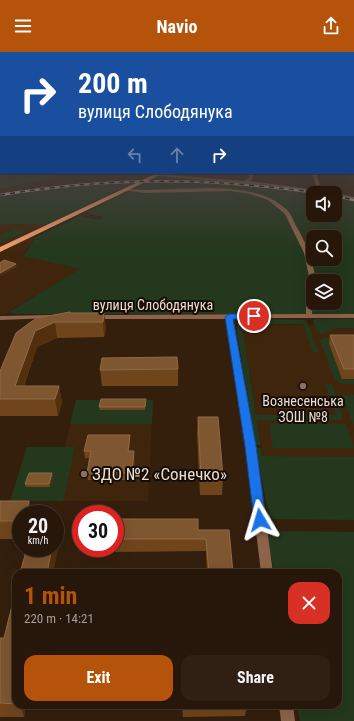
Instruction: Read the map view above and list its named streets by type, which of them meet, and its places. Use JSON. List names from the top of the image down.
{
  "streets": {
    "street": ["вулиця Слободянука"]
  },
  "places": ["Вознесенська ЗОШ №8", "ЗДО №2 «Сонечко»"],
  "page": {
    "header": "Navio",
    "turn": ["200 m", "вулиця Слободянука"],
    "speed": "20 km/h",
    "limit": "30",
    "heading": ["1 min", "220 m · 14:21"],
    "buttons": ["Exit", "Share"]
  }
}
